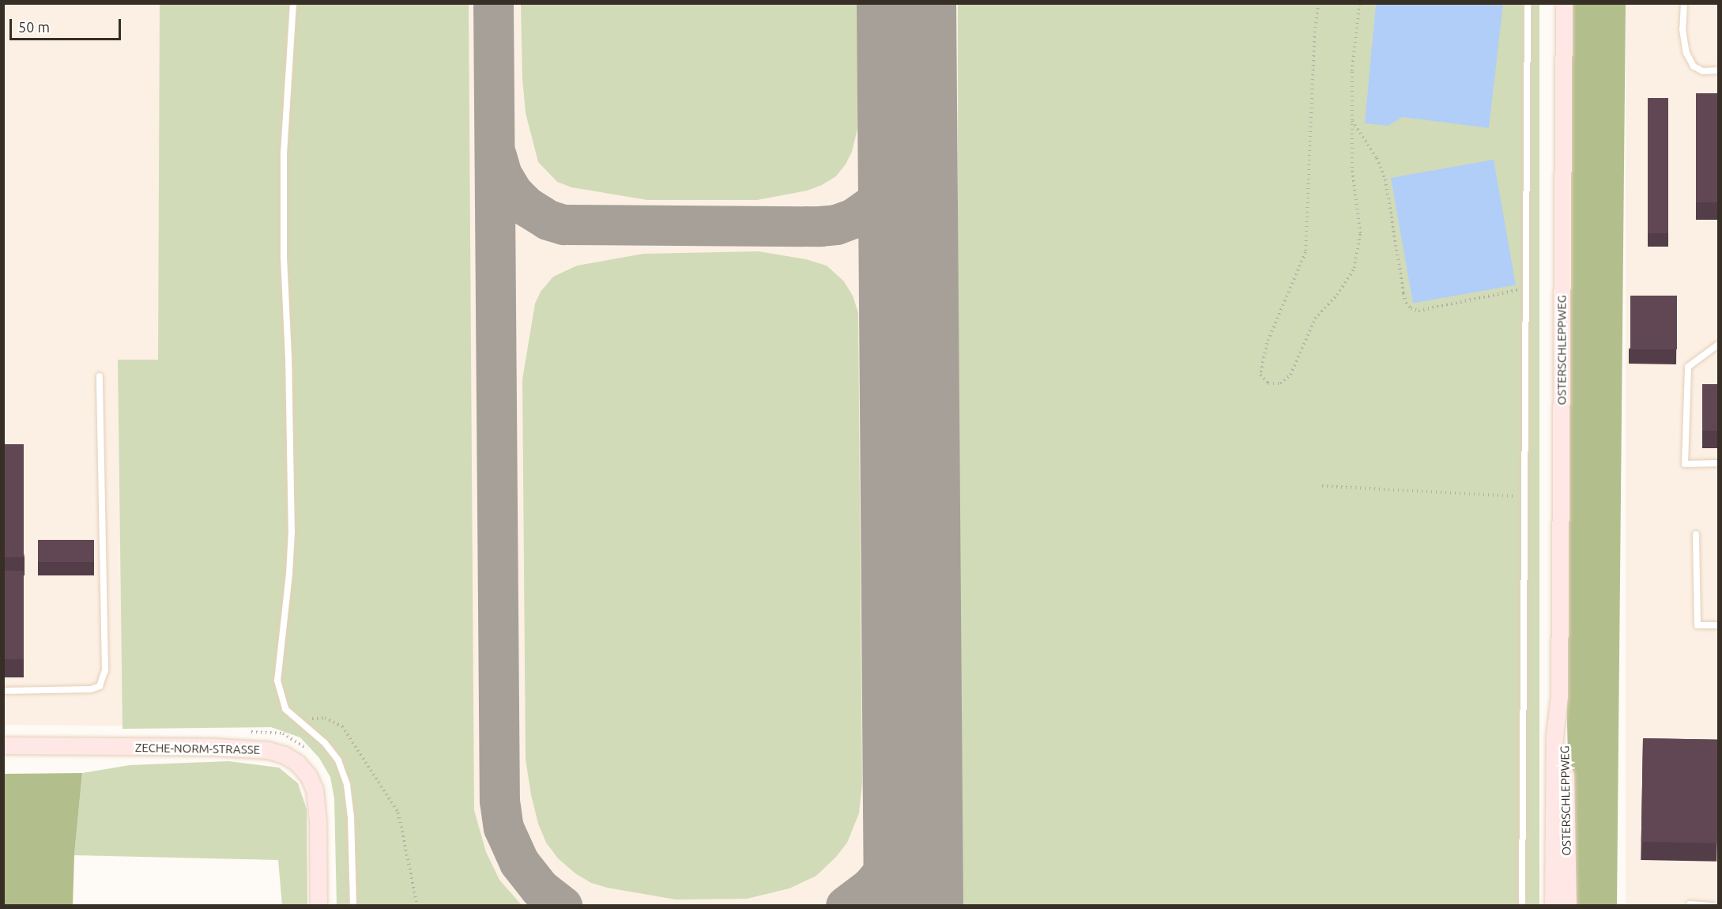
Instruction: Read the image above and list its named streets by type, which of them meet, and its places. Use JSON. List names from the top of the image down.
{
  "streets": {
    "street": ["OSTERSCHLEPPWEG", "ZECHE-NORM-STRASSE"]
  },
  "scale_bar": "50 m"
}
